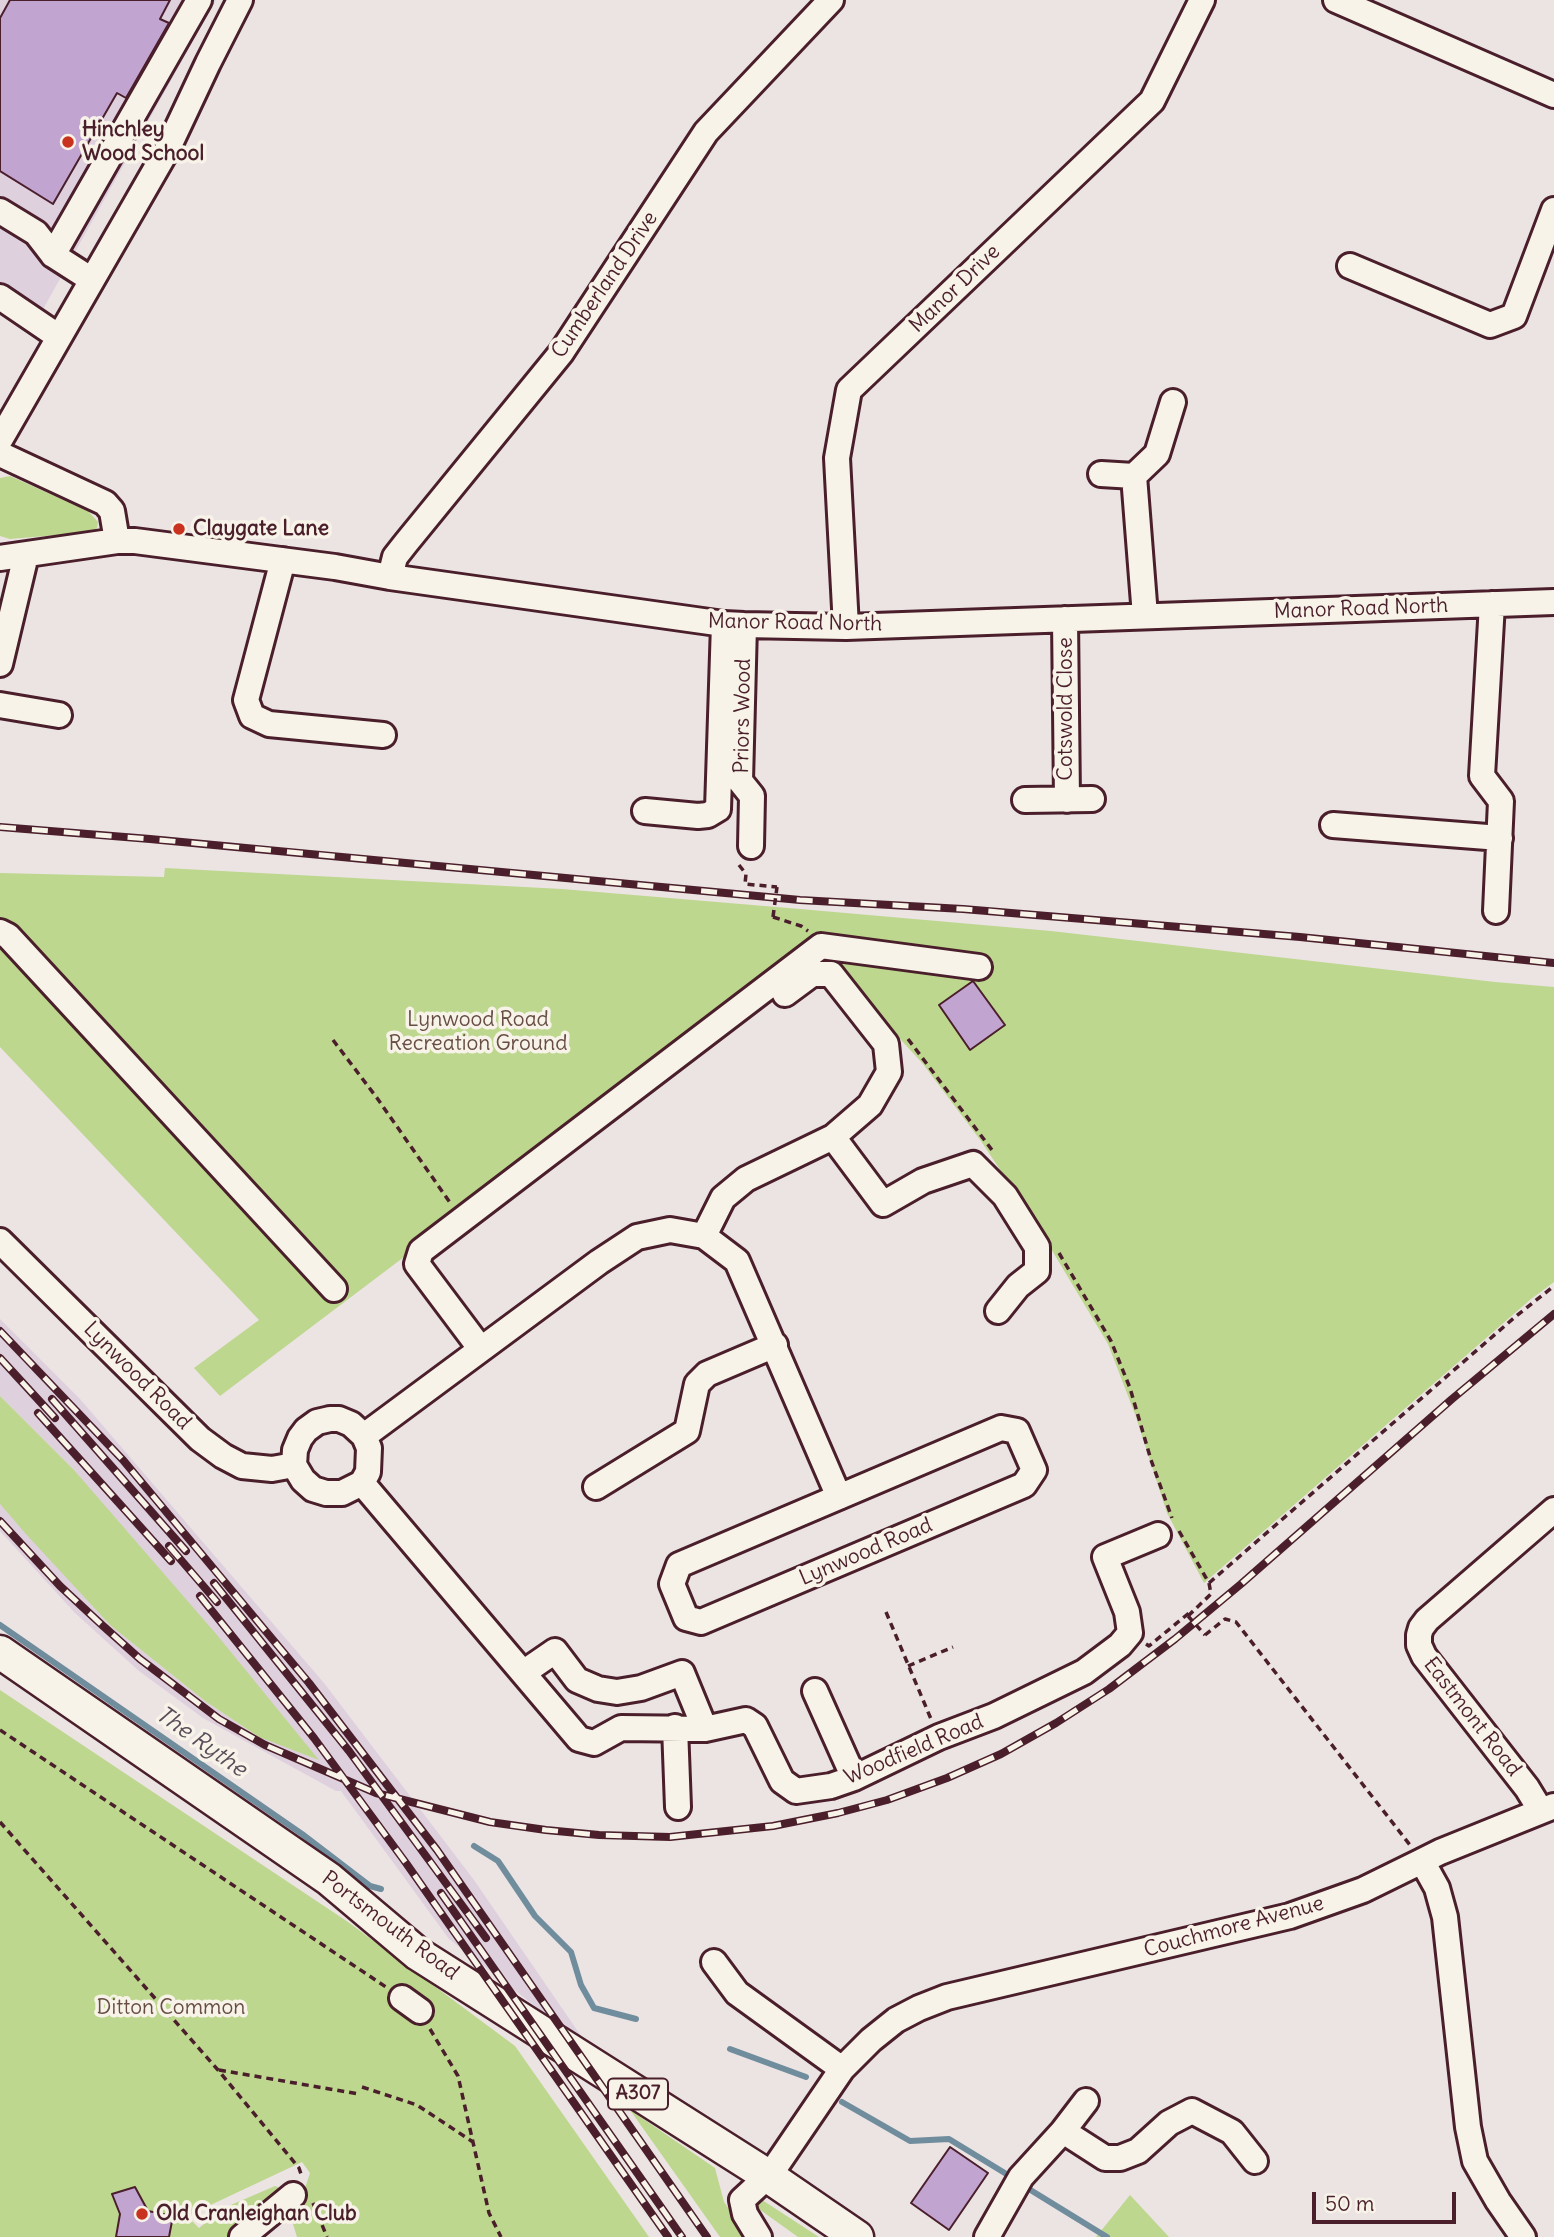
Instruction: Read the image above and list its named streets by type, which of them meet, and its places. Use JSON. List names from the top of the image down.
{
  "streets": {
    "main road": ["Portsmouth Road", "A307"],
    "street": [
      "Cumberland Drive",
      "Manor Drive",
      "Manor Road North",
      "Cotswold Close",
      "Priors Wood",
      "Lynwood Road",
      "Eastmont Road",
      "Woodfield Road",
      "Couchmore Avenue"
    ]
  },
  "crossings": [
    ["Cumberland Drive", "Manor Road North"],
    ["Manor Drive", "Manor Road North"],
    ["Manor Road North", "Cotswold Close"],
    ["Manor Road North", "Priors Wood"],
    ["Lynwood Road", "Woodfield Road"],
    ["Eastmont Road", "Couchmore Avenue"],
    ["Portsmouth Road", "Couchmore Avenue"]
  ],
  "water": ["The Rythe"],
  "parks": ["Lynwood Road Recreation Ground", "Ditton Common"],
  "places": ["Hinchley Wood School", "Claygate Lane", "Old Cranleighan Club"],
  "scale_bar": "50 m"
}
